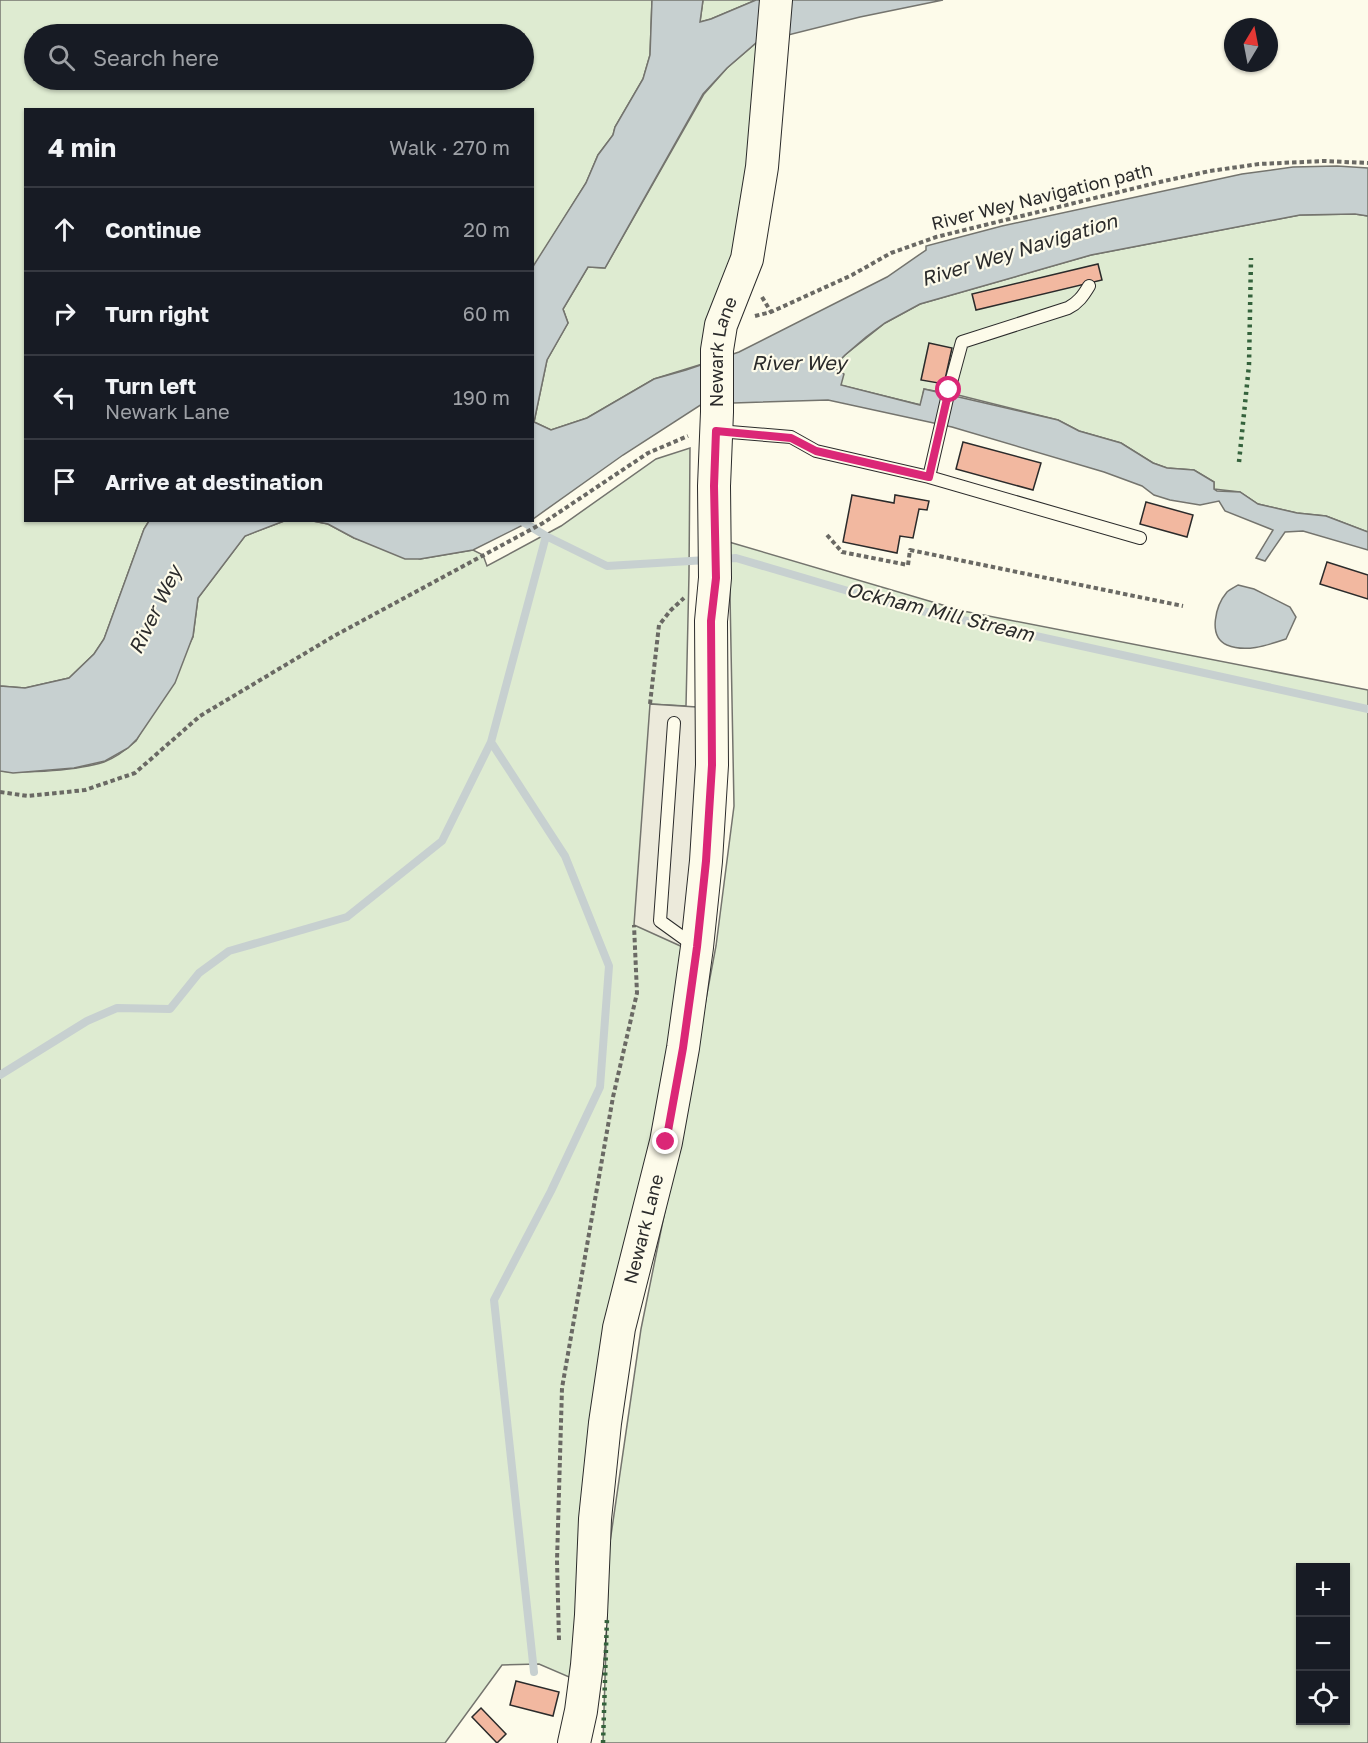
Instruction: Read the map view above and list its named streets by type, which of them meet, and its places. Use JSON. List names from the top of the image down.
{
  "streets": {
    "main road": ["Newark Lane"],
    "path": ["River Wey Navigation path"]
  },
  "water": ["River Wey Navigation", "River Wey", "Ockham Mill Stream"],
  "north": "top",
  "page": {
    "search": "Search here",
    "heading": ["4 min", "Walk · 270 m"],
    "list": [
      ["Continue", "20 m"],
      ["Turn right", "60 m"],
      ["Turn left", "Newark Lane", "190 m"],
      "Arrive at destination"
    ],
    "map_buttons": ["+", "−"]
  }
}
